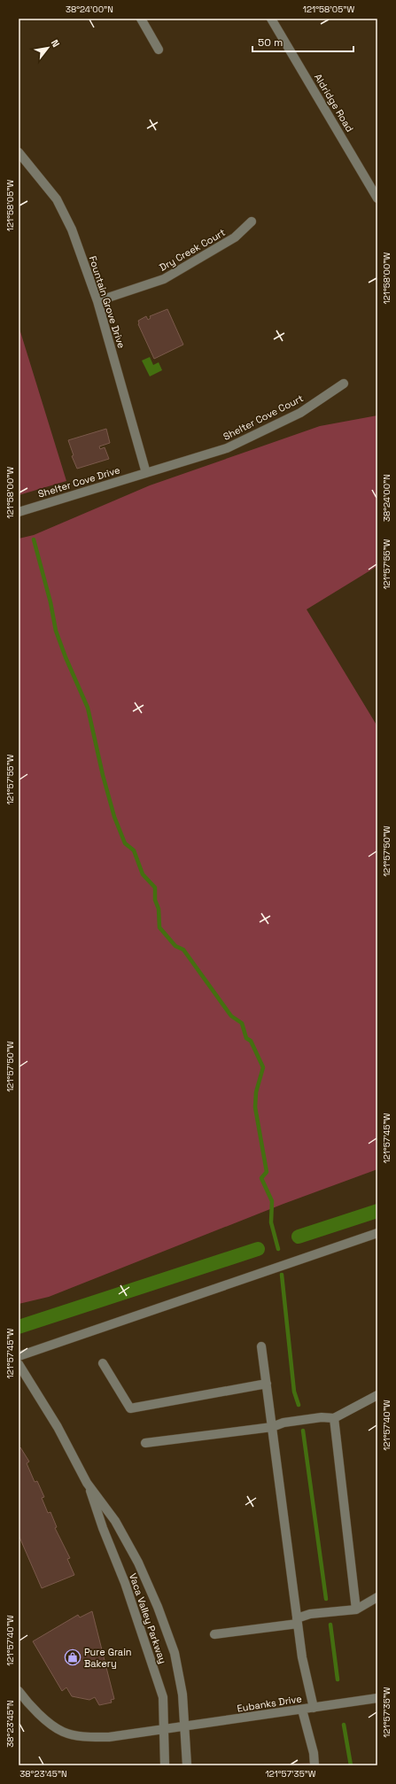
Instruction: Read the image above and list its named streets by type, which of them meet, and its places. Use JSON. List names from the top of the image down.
{
  "streets": {
    "street": [
      "Aldridge Road",
      "Dry Creek Court",
      "Fountain Grove Drive",
      "Shelter Cove Court",
      "Shelter Cove Drive",
      "Vaca Valley Parkway",
      "Eubanks Drive"
    ]
  },
  "crossings": [
    ["Dry Creek Court", "Fountain Grove Drive"],
    ["Fountain Grove Drive", "Shelter Cove Court"],
    ["Fountain Grove Drive", "Shelter Cove Drive"],
    ["Shelter Cove Court", "Shelter Cove Drive"],
    ["Vaca Valley Parkway", "Eubanks Drive"]
  ],
  "places": {
    "shop": ["Pure Grain Bakery"]
  },
  "scale_bar": "50 m",
  "north": "top right",
  "coordinates": [
    "38°24'00\"N",
    "121°58'05\"W",
    "121°58'00\"W",
    "121°57'55\"W",
    "121°57'50\"W",
    "121°57'45\"W",
    "121°57'40\"W",
    "121°57'35\"W",
    "38°23'45\"N"
  ]
}
